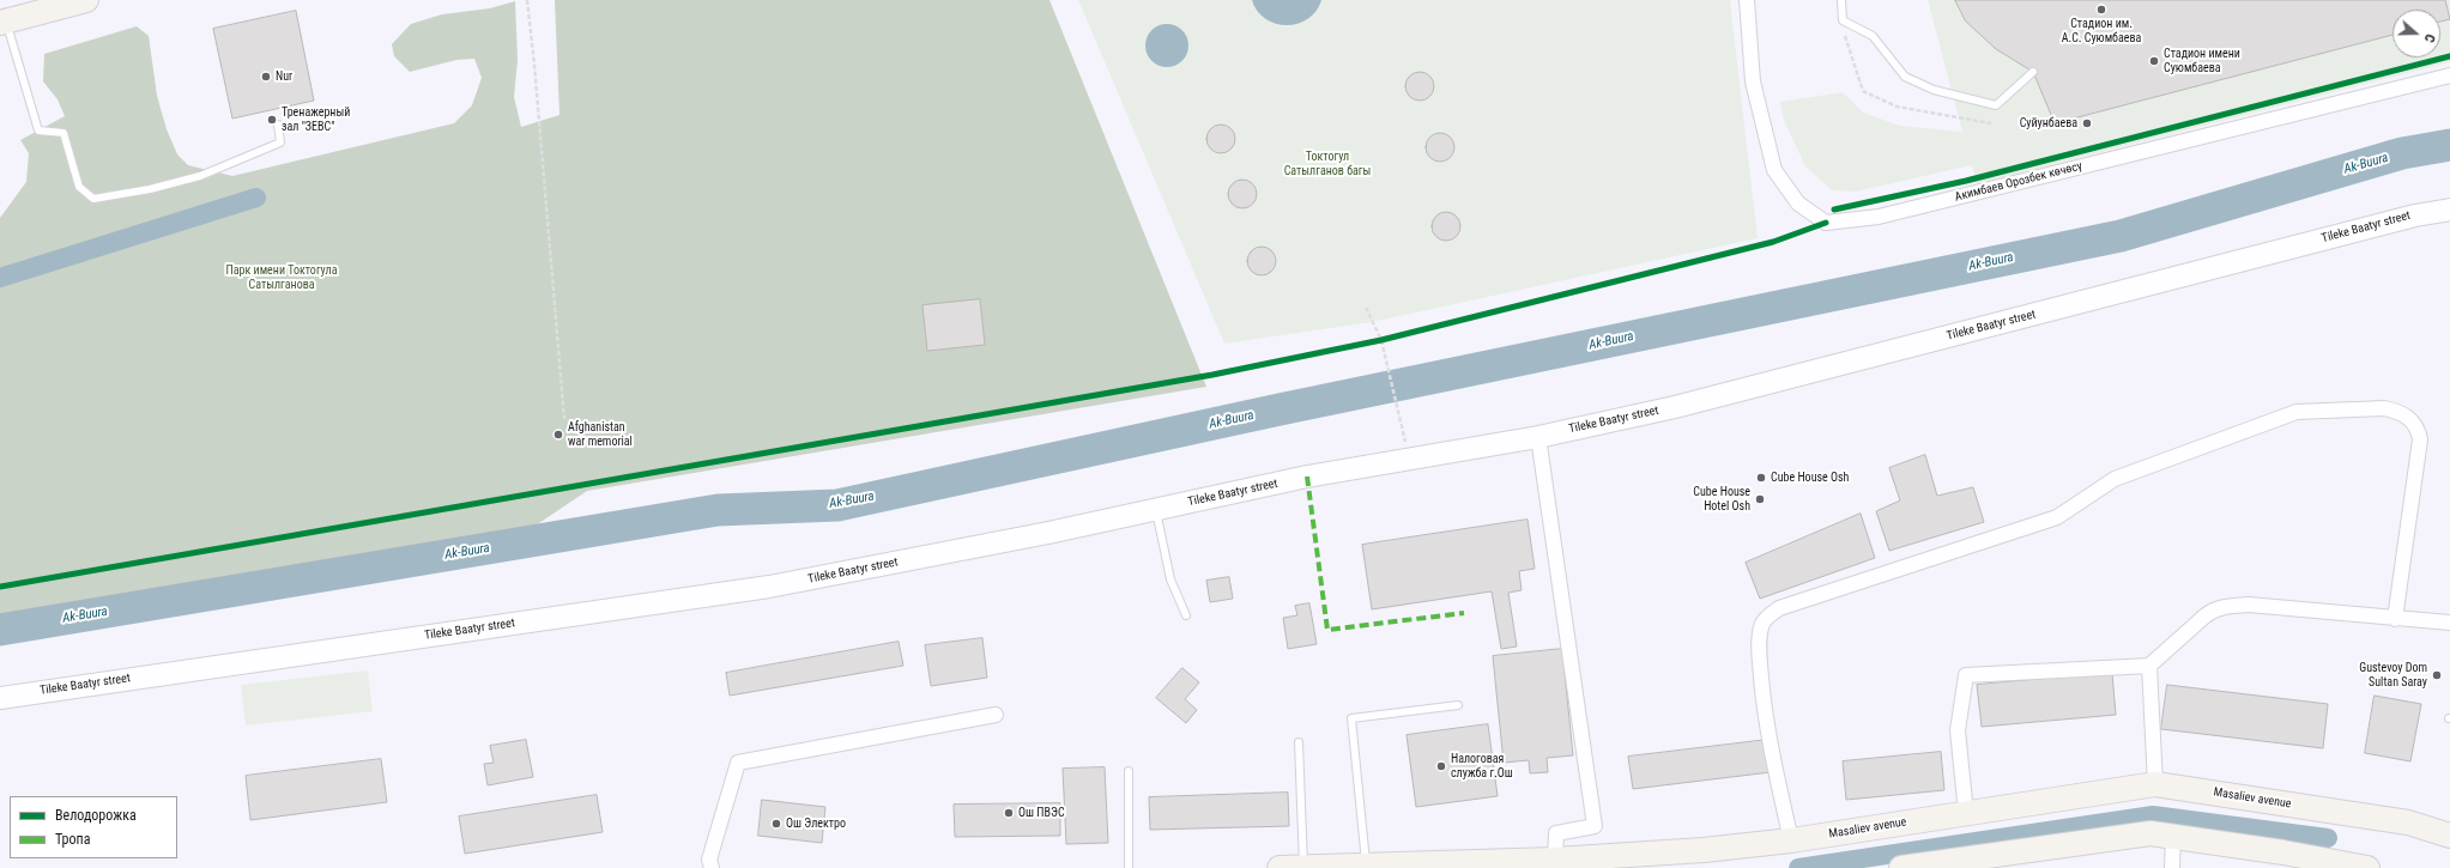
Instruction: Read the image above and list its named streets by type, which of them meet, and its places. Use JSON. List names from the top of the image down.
{
  "streets": {
    "main road": ["Masaliev avenue"],
    "street": ["Акимбаев Орозбек көчөсү", "Tileke Baatyr street"]
  },
  "water": ["Ak-Buura"],
  "parks": ["Токтогул Сатылганов багы", "Парк имени Токтогула Сатылганова"],
  "places": [
    "Стадион им. А.С. Суюмбаева",
    "Стадион имени Суюмбаева",
    "Nur",
    "Тренажерный зал \"ЗЕВС\"",
    "Суйунбаева",
    "Afghanistan war memorial",
    "Cube House Osh",
    "Cube House Hotel Osh",
    "Gustevoy Dom Sultan Saray",
    "Налоговая служба г.Ош",
    "Ош ПВЭС",
    "Ош Электро"
  ],
  "legend": ["Велодорожка", "Тропа"],
  "north": "right"
}
